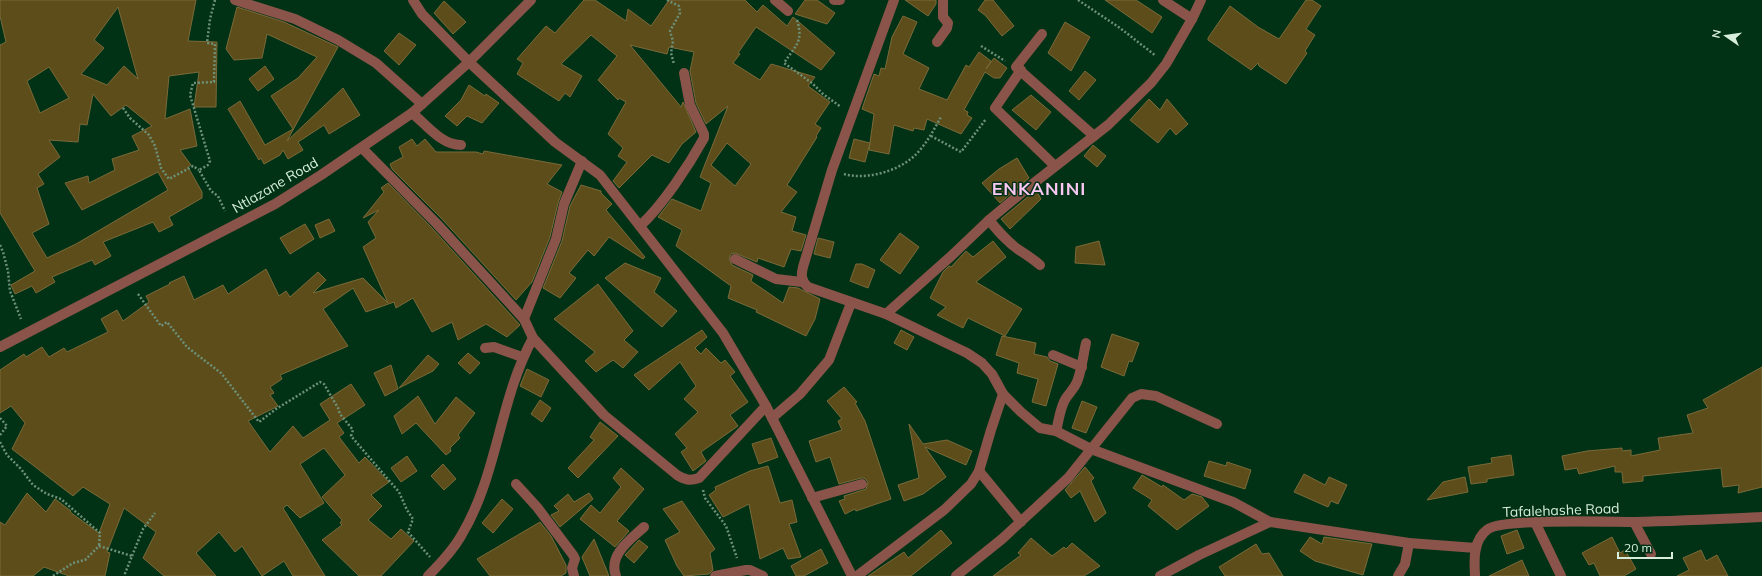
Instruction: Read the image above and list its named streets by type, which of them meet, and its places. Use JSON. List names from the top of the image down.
{
  "streets": {
    "street": ["Ntlazane Road", "Tafalehashe Road"]
  },
  "districts": ["ENKANINI"],
  "scale_bar": "20 m",
  "north": "left"
}
